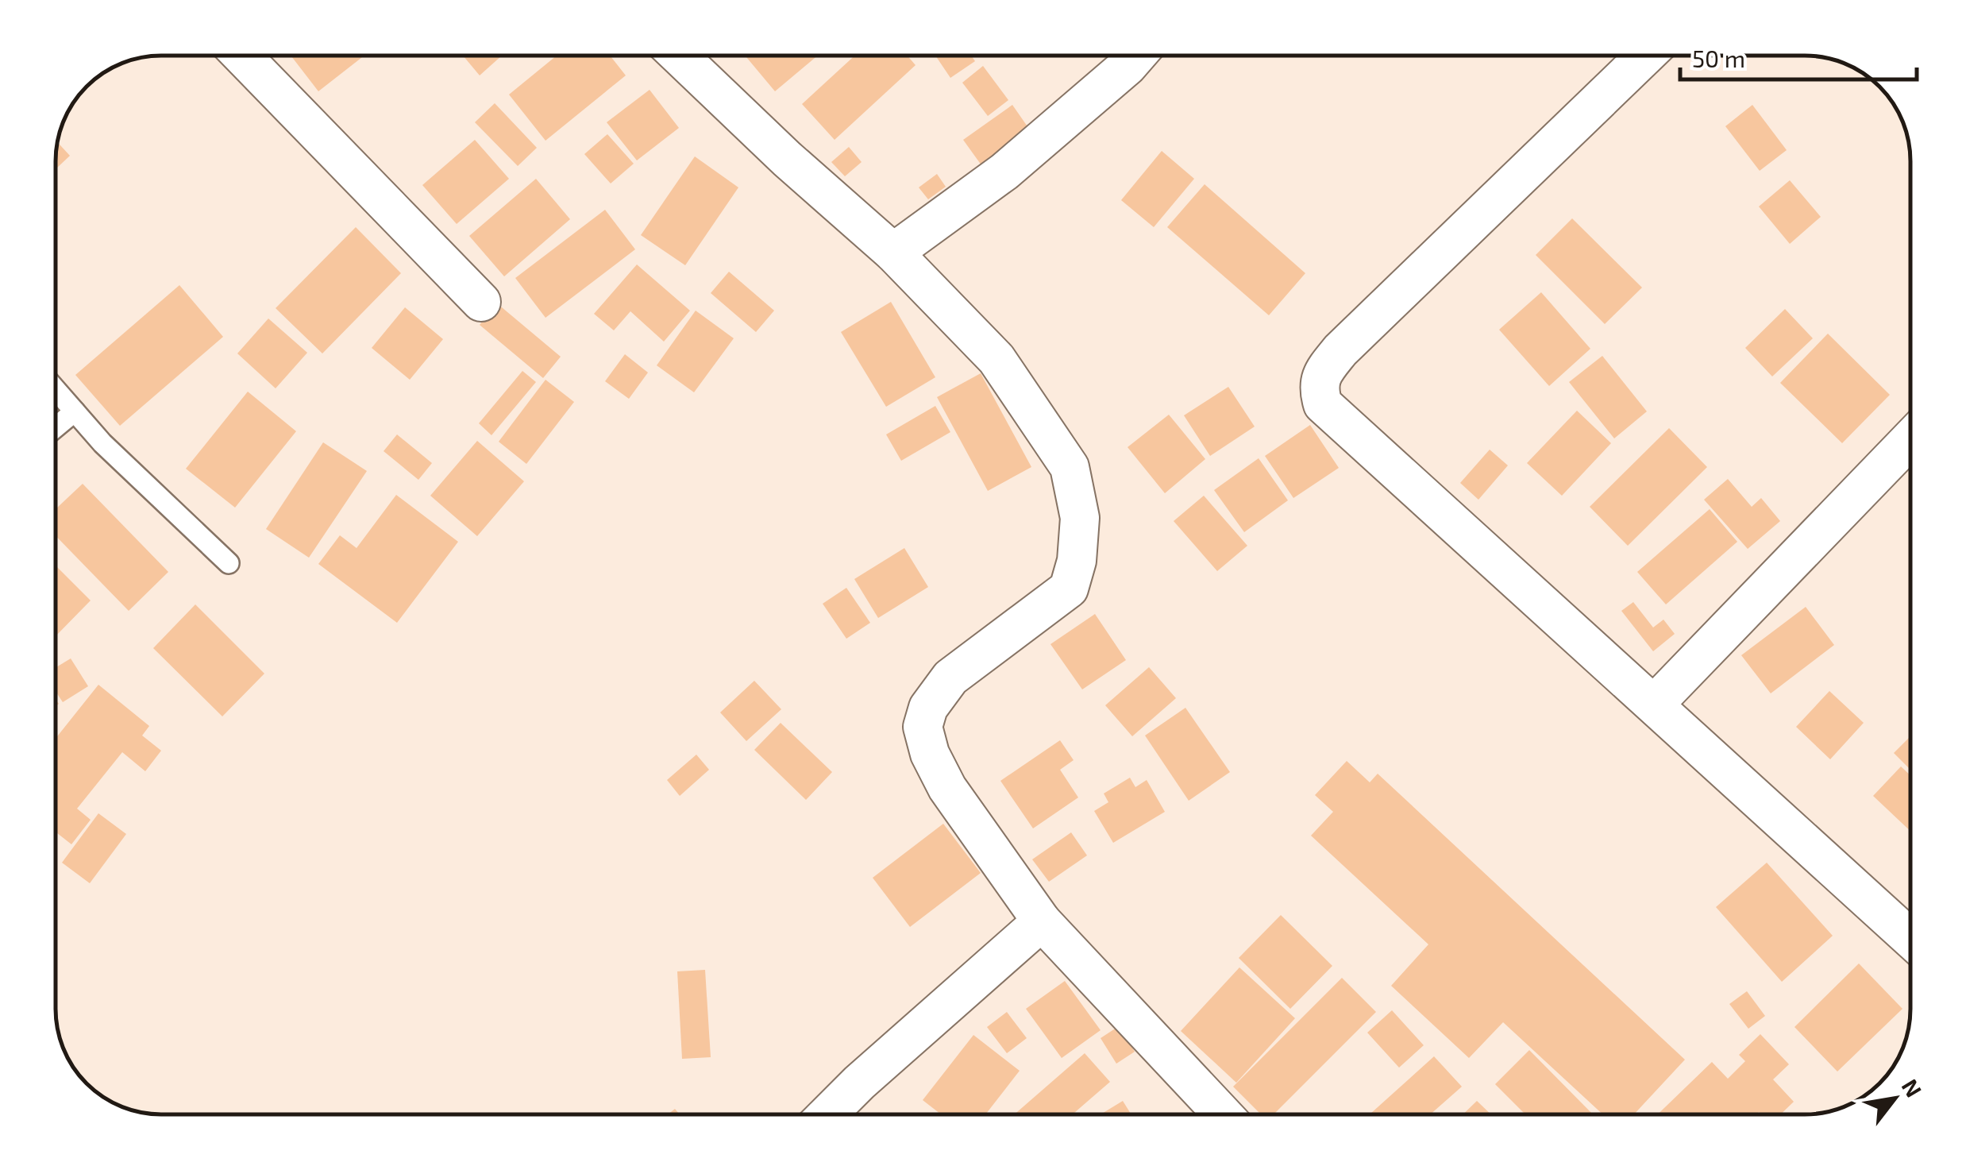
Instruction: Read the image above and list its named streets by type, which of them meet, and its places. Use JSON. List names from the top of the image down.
{
  "scale_bar": "50 m",
  "north": "top right"
}
